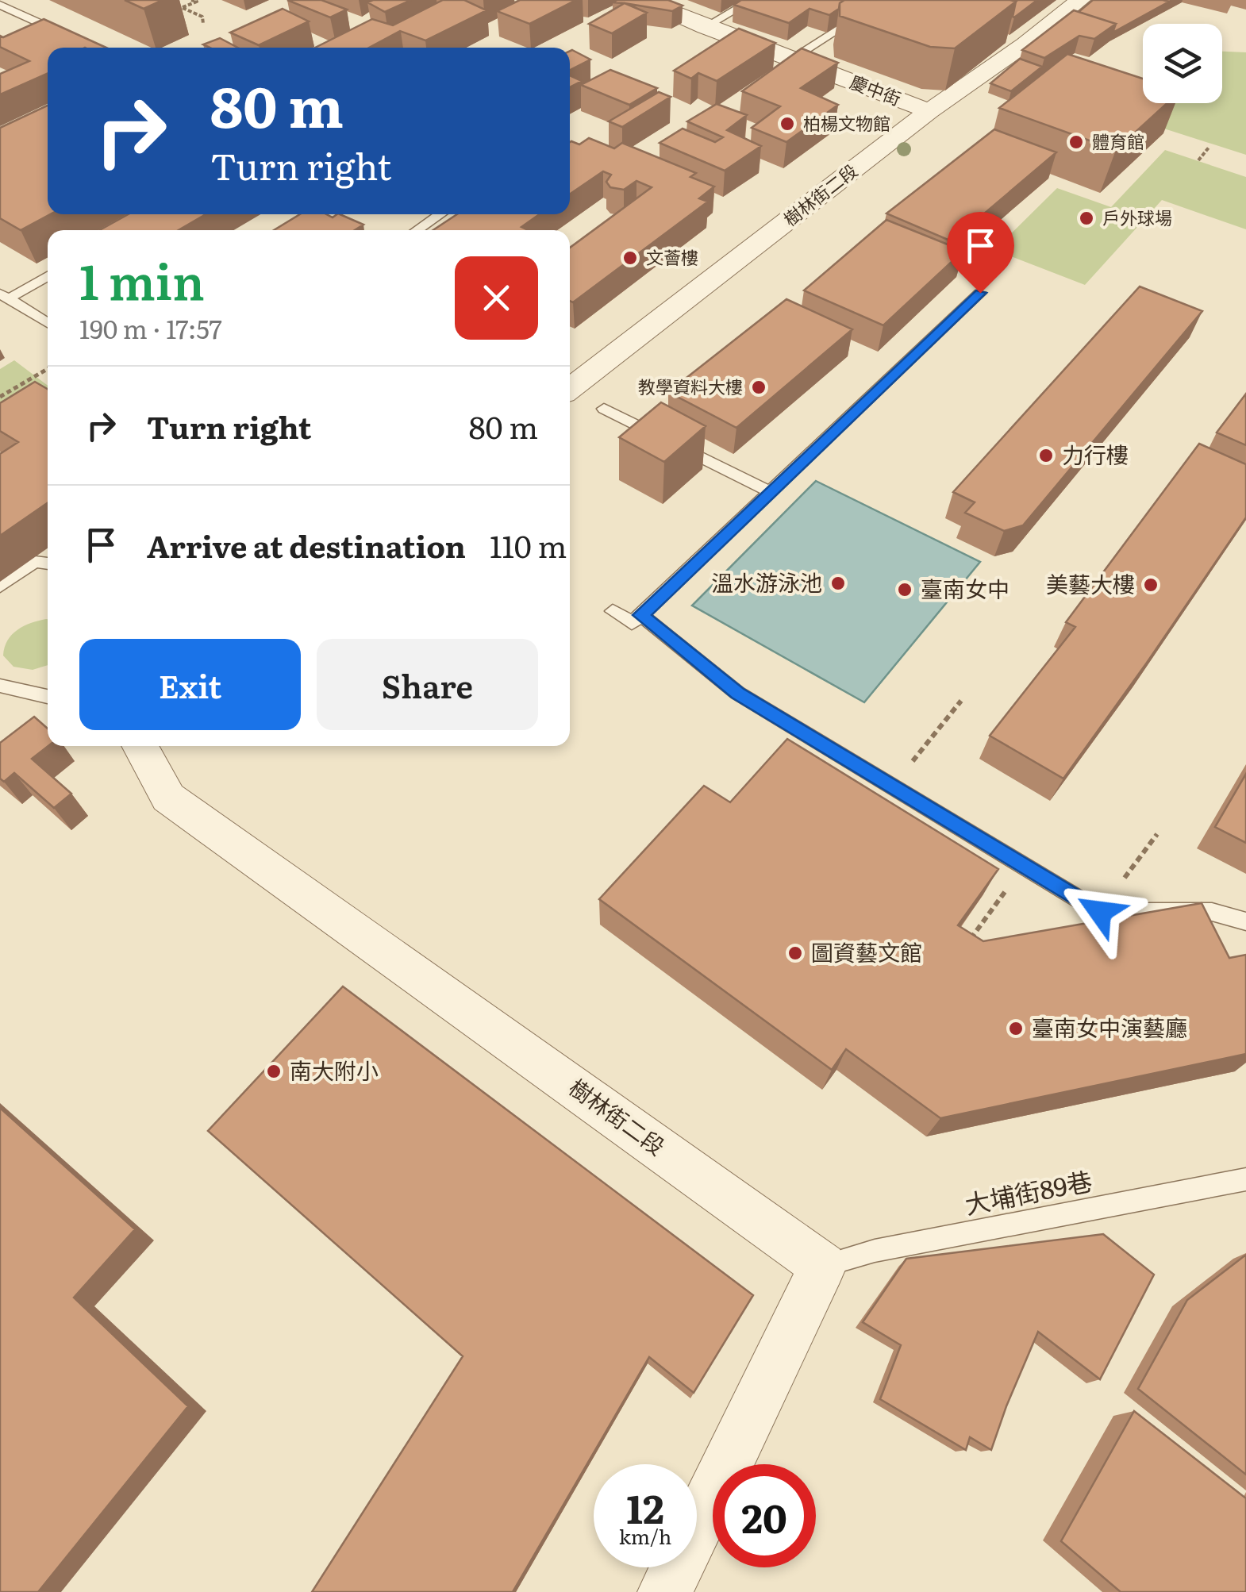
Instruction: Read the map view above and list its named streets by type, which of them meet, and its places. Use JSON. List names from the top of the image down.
{
  "streets": {
    "street": ["慶中街", "樹林街二段"],
    "lane": ["大埔街89巷"]
  },
  "crossings": [
    ["慶中街", "樹林街二段"],
    ["樹林街二段", "大埔街89巷"]
  ],
  "places": [
    "柏楊文物館",
    "體育館",
    "戶外球場",
    "文薈樓",
    "教學資料大樓",
    "力行樓",
    "溫水游泳池",
    "美藝大樓",
    "臺南女中",
    "圖資藝文館",
    "臺南女中演藝廳",
    "南大附小"
  ],
  "page": {
    "turn": ["80 m", "Turn right"],
    "heading": ["1 min", "190 m · 17:57"],
    "list": [
      {
        "name": "Turn right",
        "value": "80 m"
      },
      {
        "name": "Arrive at destination",
        "value": "110 m"
      }
    ],
    "buttons": ["Exit", "Share"],
    "speed": "12 km/h",
    "limit": "20"
  }
}
